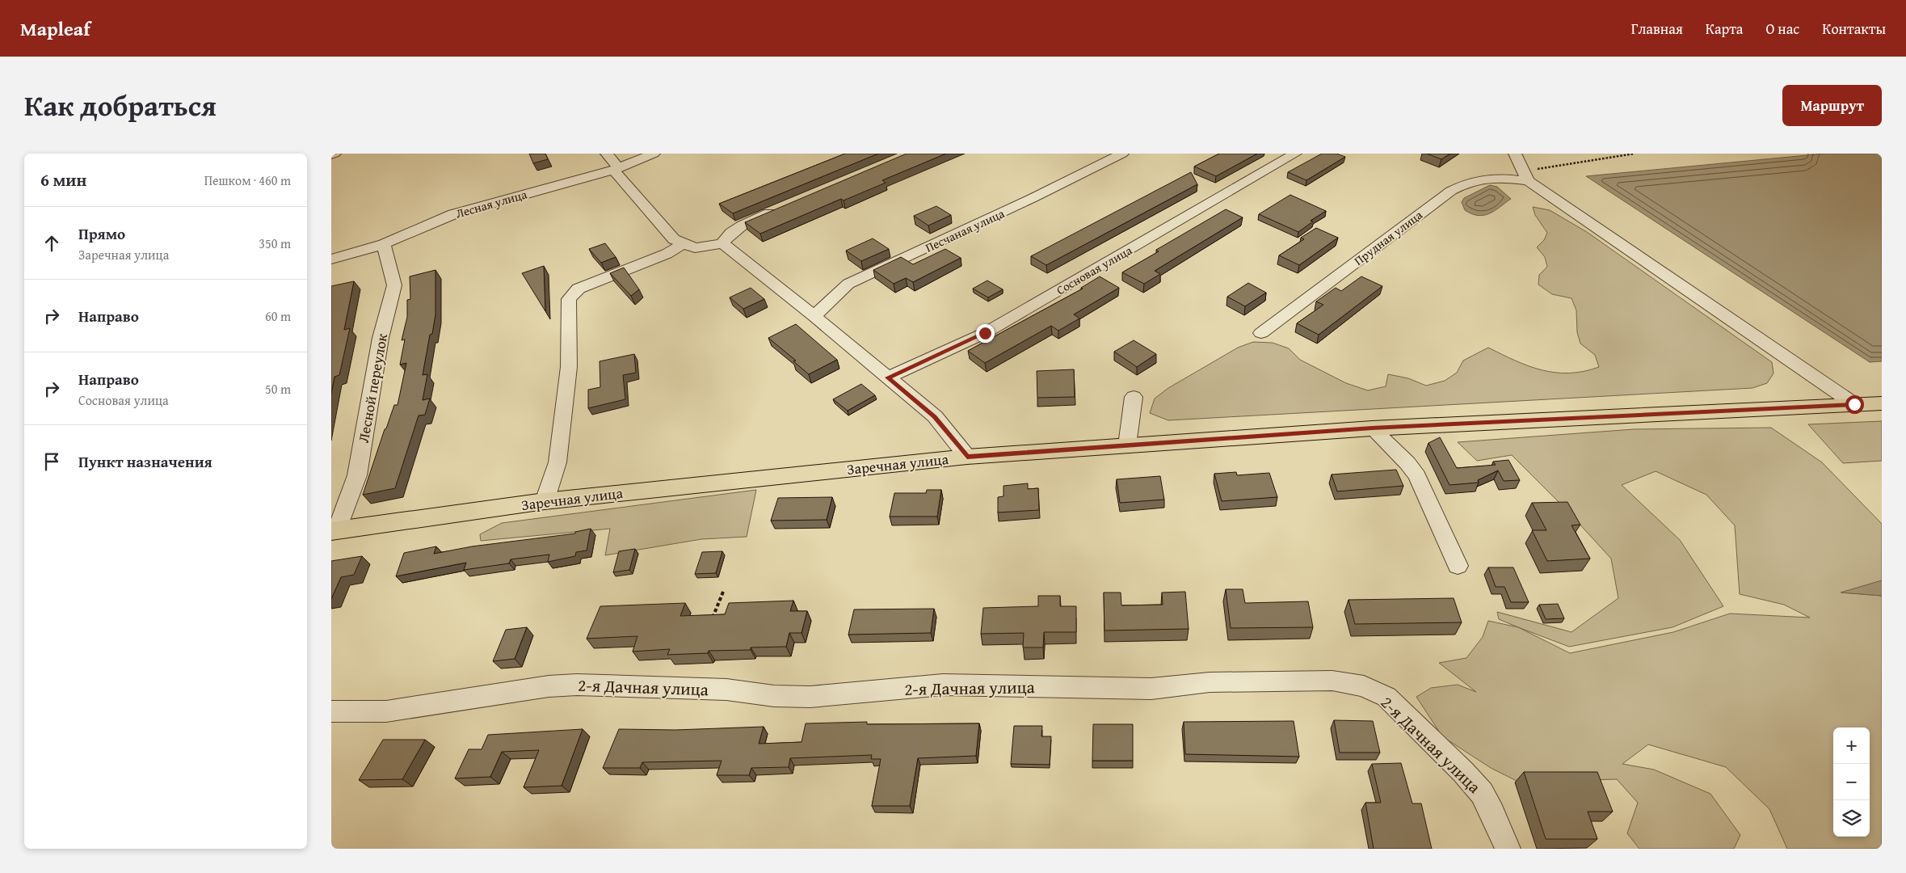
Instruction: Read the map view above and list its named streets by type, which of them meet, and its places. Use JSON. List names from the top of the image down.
{
  "streets": {
    "main road": ["Заречная улица"],
    "street": [
      "Лесная улица",
      "Песчаная улица",
      "Прудная улица",
      "Сосновая улица",
      "Лесной переулок",
      "2-я Дачная улица"
    ]
  },
  "crossings": [
    ["Лесная улица", "Лесной переулок"],
    ["Лесной переулок", "Заречная улица"]
  ],
  "page": {
    "header": "Mapleaf",
    "nav": [
      "Главная",
      "Карта",
      "О нас",
      "Контакты"
    ],
    "title": "Как добраться",
    "buttons": "Маршрут",
    "heading": ["6 мин", "Пешком · 460 m"],
    "list": [
      ["Прямо", "Заречная улица", "350 m"],
      ["Направо", "60 m"],
      ["Направо", "Сосновая улица", "50 m"],
      "Пункт назначения"
    ],
    "map_buttons": ["+", "−"]
  }
}
